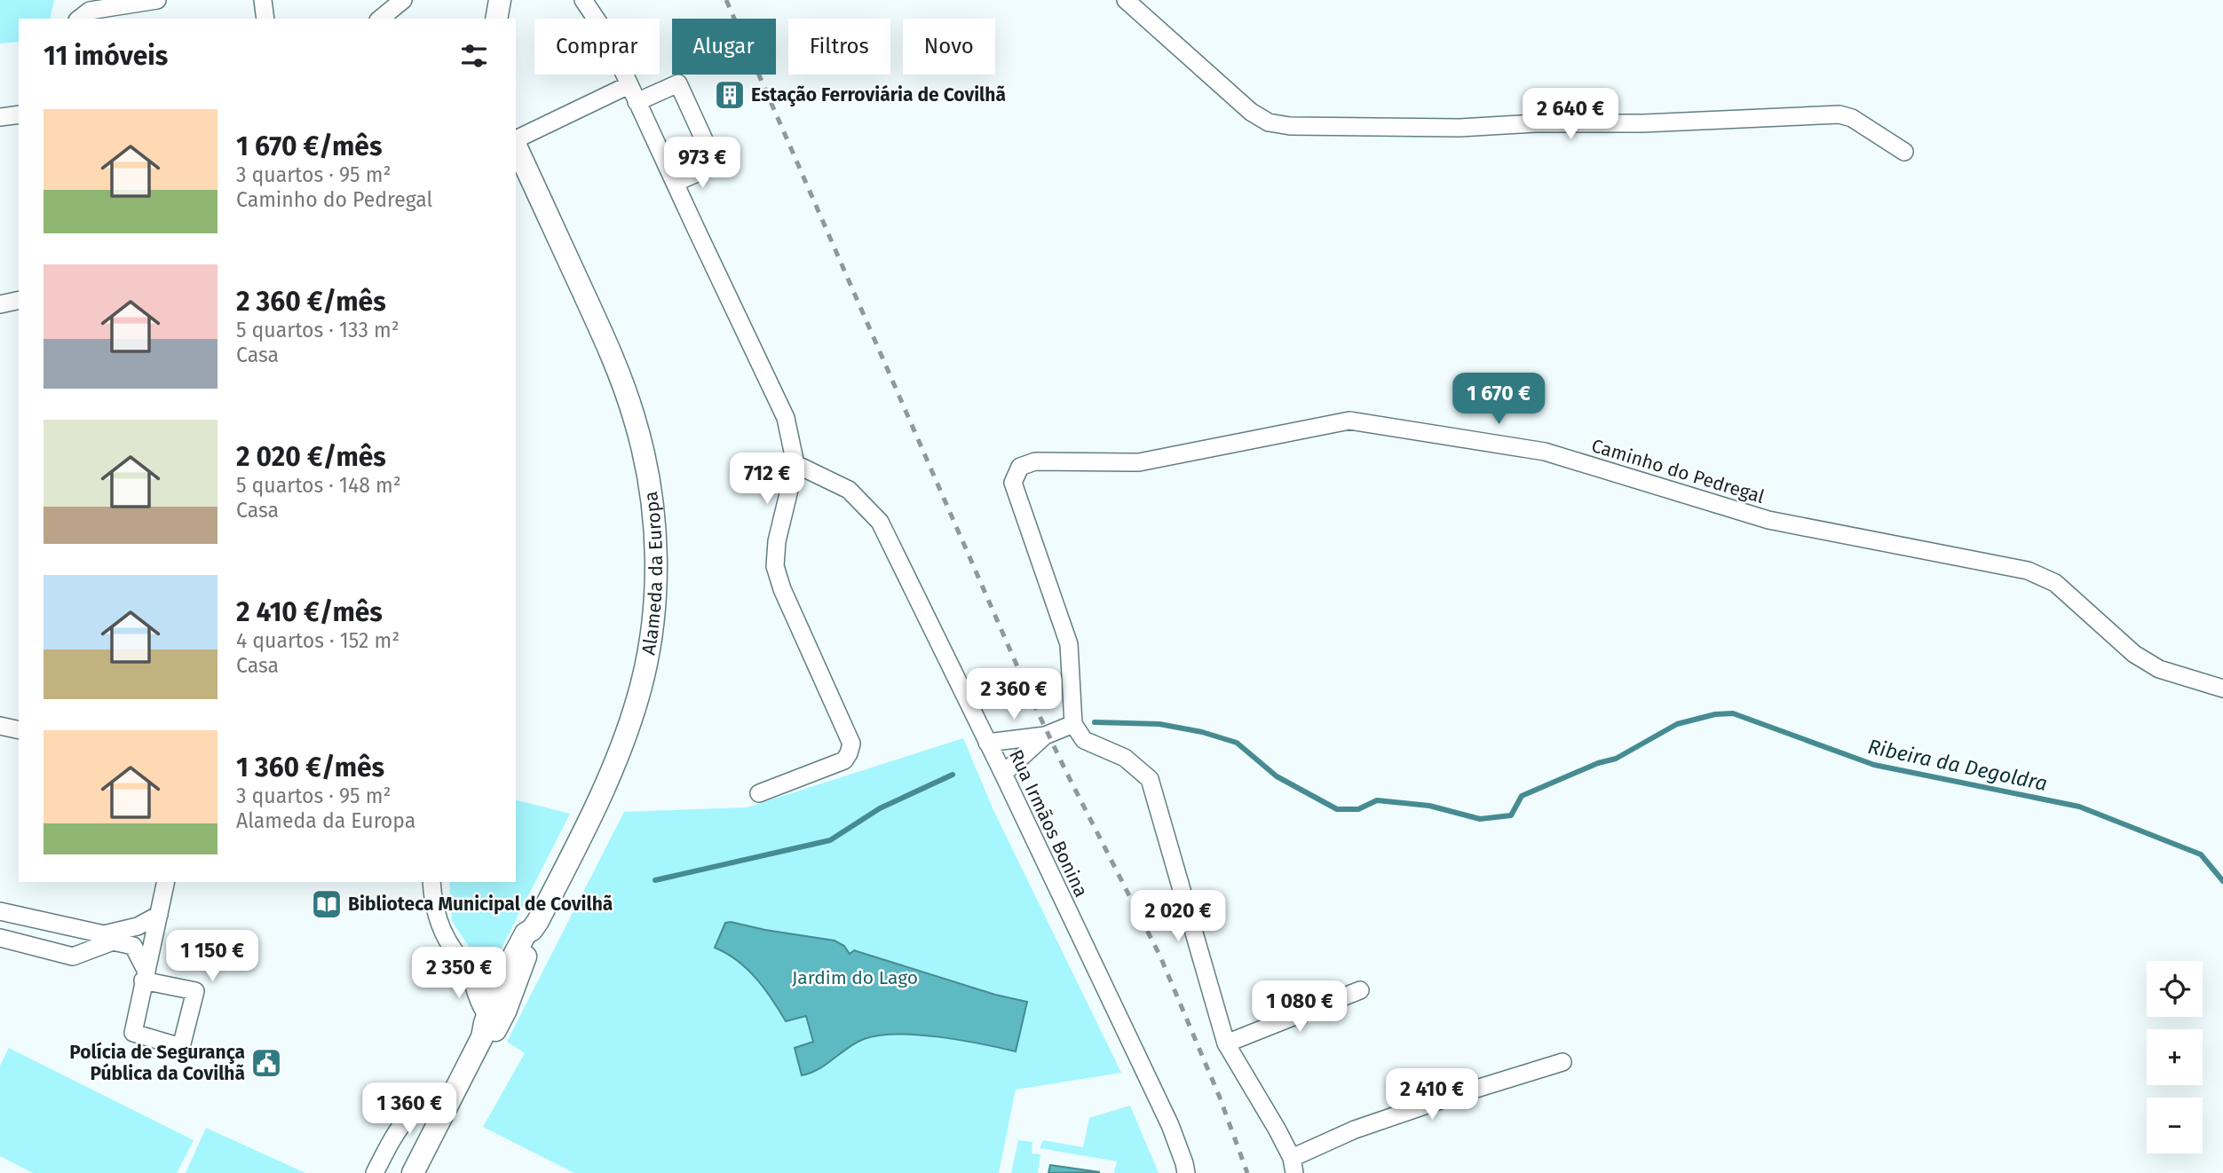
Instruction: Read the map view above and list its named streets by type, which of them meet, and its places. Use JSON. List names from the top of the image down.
{
  "streets": {
    "main road": ["Alameda da Europa"],
    "street": ["Caminho do Pedregal", "Rua Irmãos Bonina"]
  },
  "water": ["Ribeira da Degoldra"],
  "parks": ["Jardim do Lago"],
  "places": {
    "building": ["Estação Ferroviária de Covilhã"],
    "library": ["Biblioteca Municipal de Covilhã"],
    "public building": ["Polícia de Segurança Pública da Covilhã"]
  },
  "page": {
    "chip": [
      "Comprar",
      "Alugar",
      "Filtros",
      "Novo"
    ],
    "heading": "11 imóveis",
    "price": [
      "2 640 €",
      "973 €",
      "1 670 €",
      "712 €",
      "2 360 €",
      "2 020 €",
      "1 150 €",
      "2 350 €",
      "1 080 €",
      "2 410 €",
      "1 360 €"
    ],
    "list": [
      {
        "name": "1 670 €/mês",
        "note": "3 quartos · 95 m² · Caminho do Pedregal"
      },
      {
        "name": "2 360 €/mês",
        "note": "5 quartos · 133 m² · Casa"
      },
      {
        "name": "2 020 €/mês",
        "note": "5 quartos · 148 m² · Casa"
      },
      {
        "name": "2 410 €/mês",
        "note": "4 quartos · 152 m² · Casa"
      },
      {
        "name": "1 360 €/mês",
        "note": "3 quartos · 95 m² · Alameda da Europa"
      }
    ],
    "map_buttons": ["+", "−"]
  }
}
